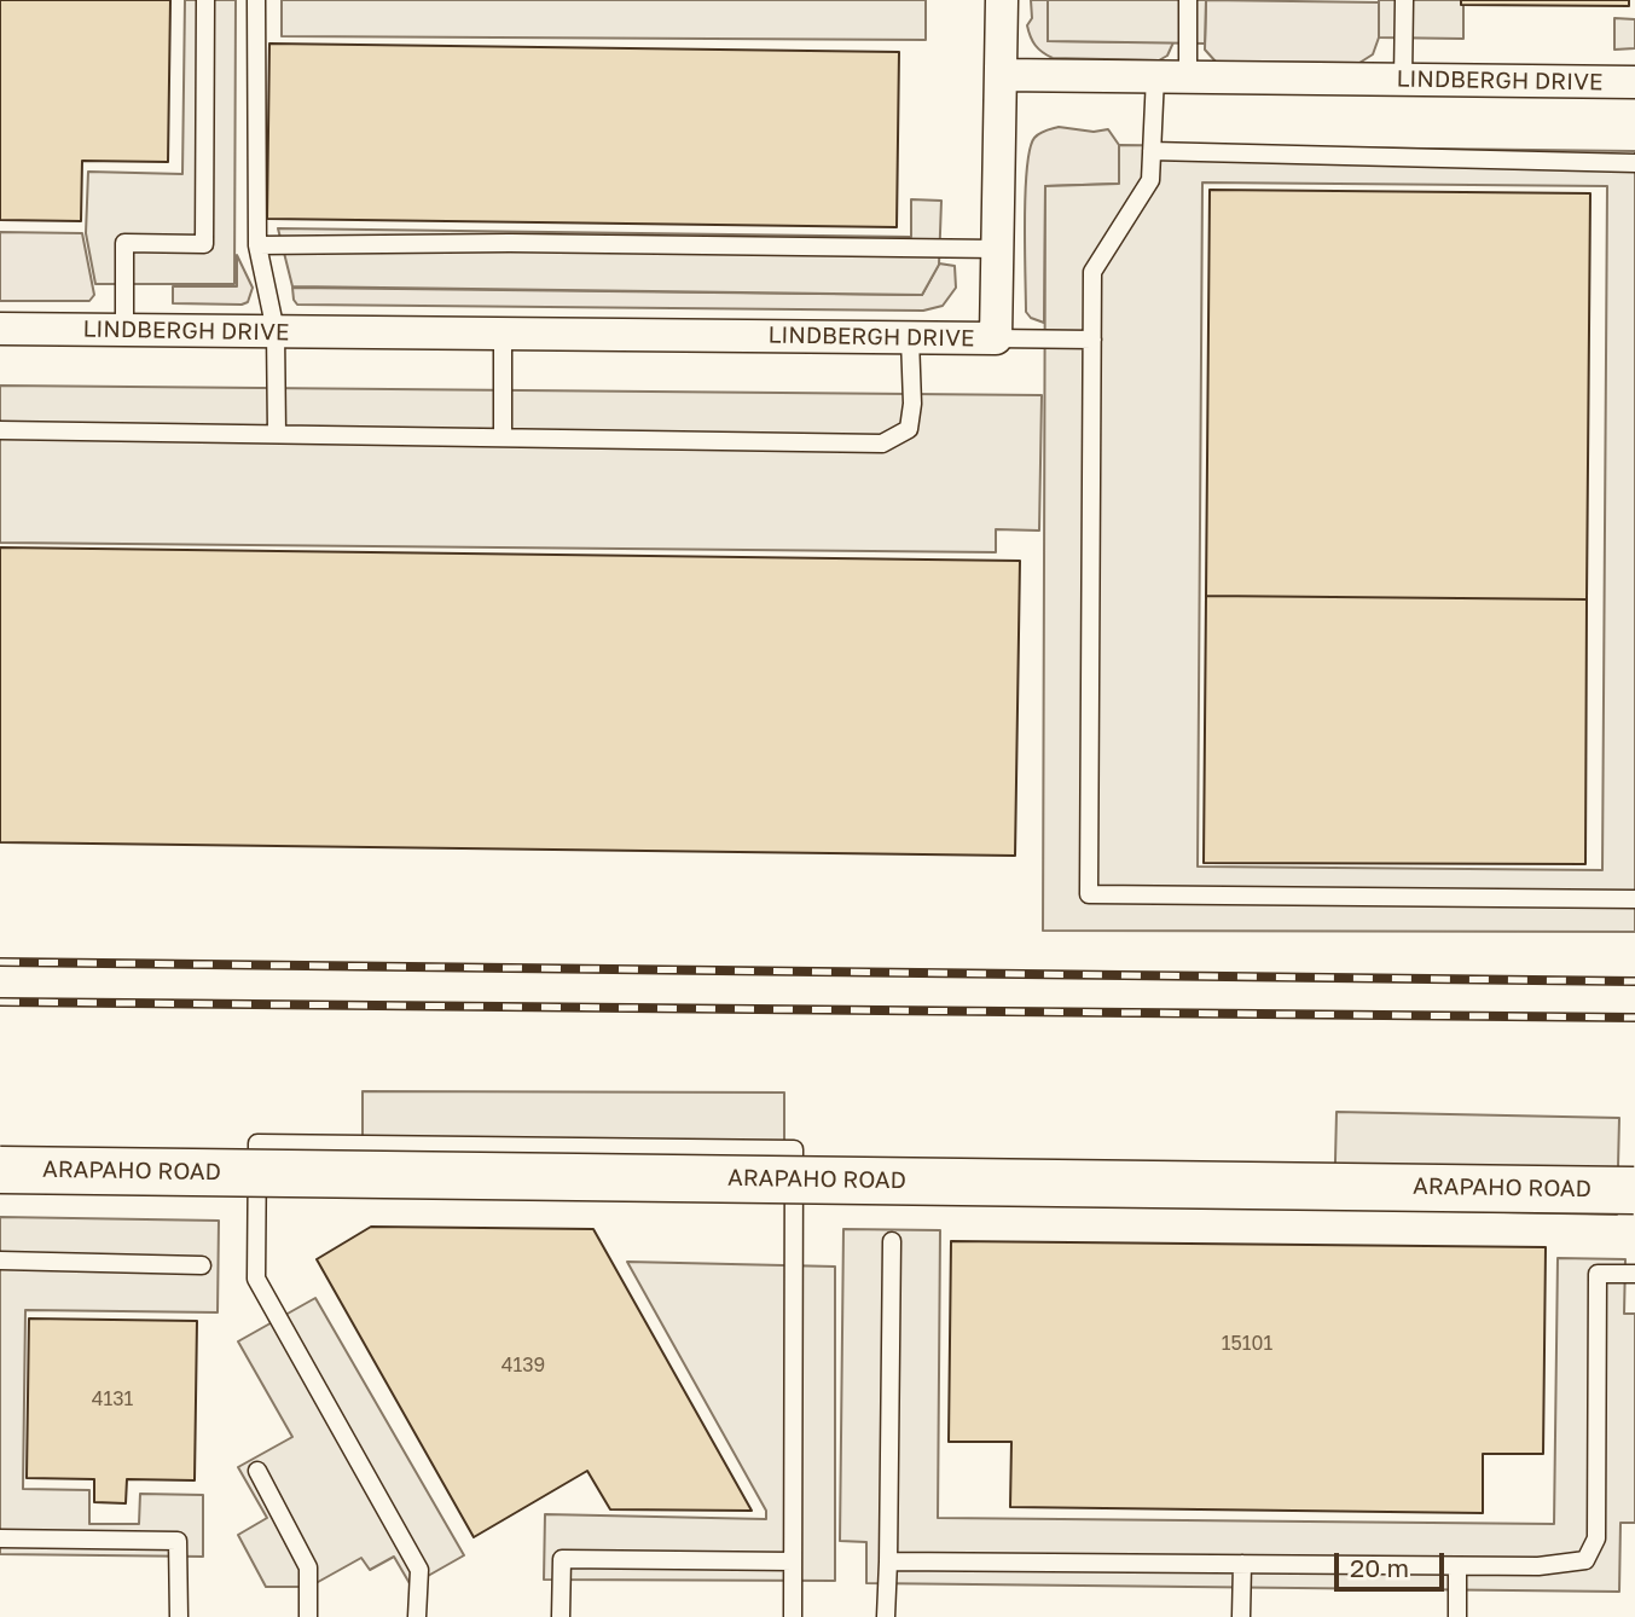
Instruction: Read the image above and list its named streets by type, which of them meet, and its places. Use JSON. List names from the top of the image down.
{
  "streets": {
    "main road": ["ARAPAHO ROAD"],
    "street": ["LINDBERGH DRIVE"]
  },
  "house_numbers": ["15101", "4139", "4131"],
  "scale_bar": "20 m"
}
